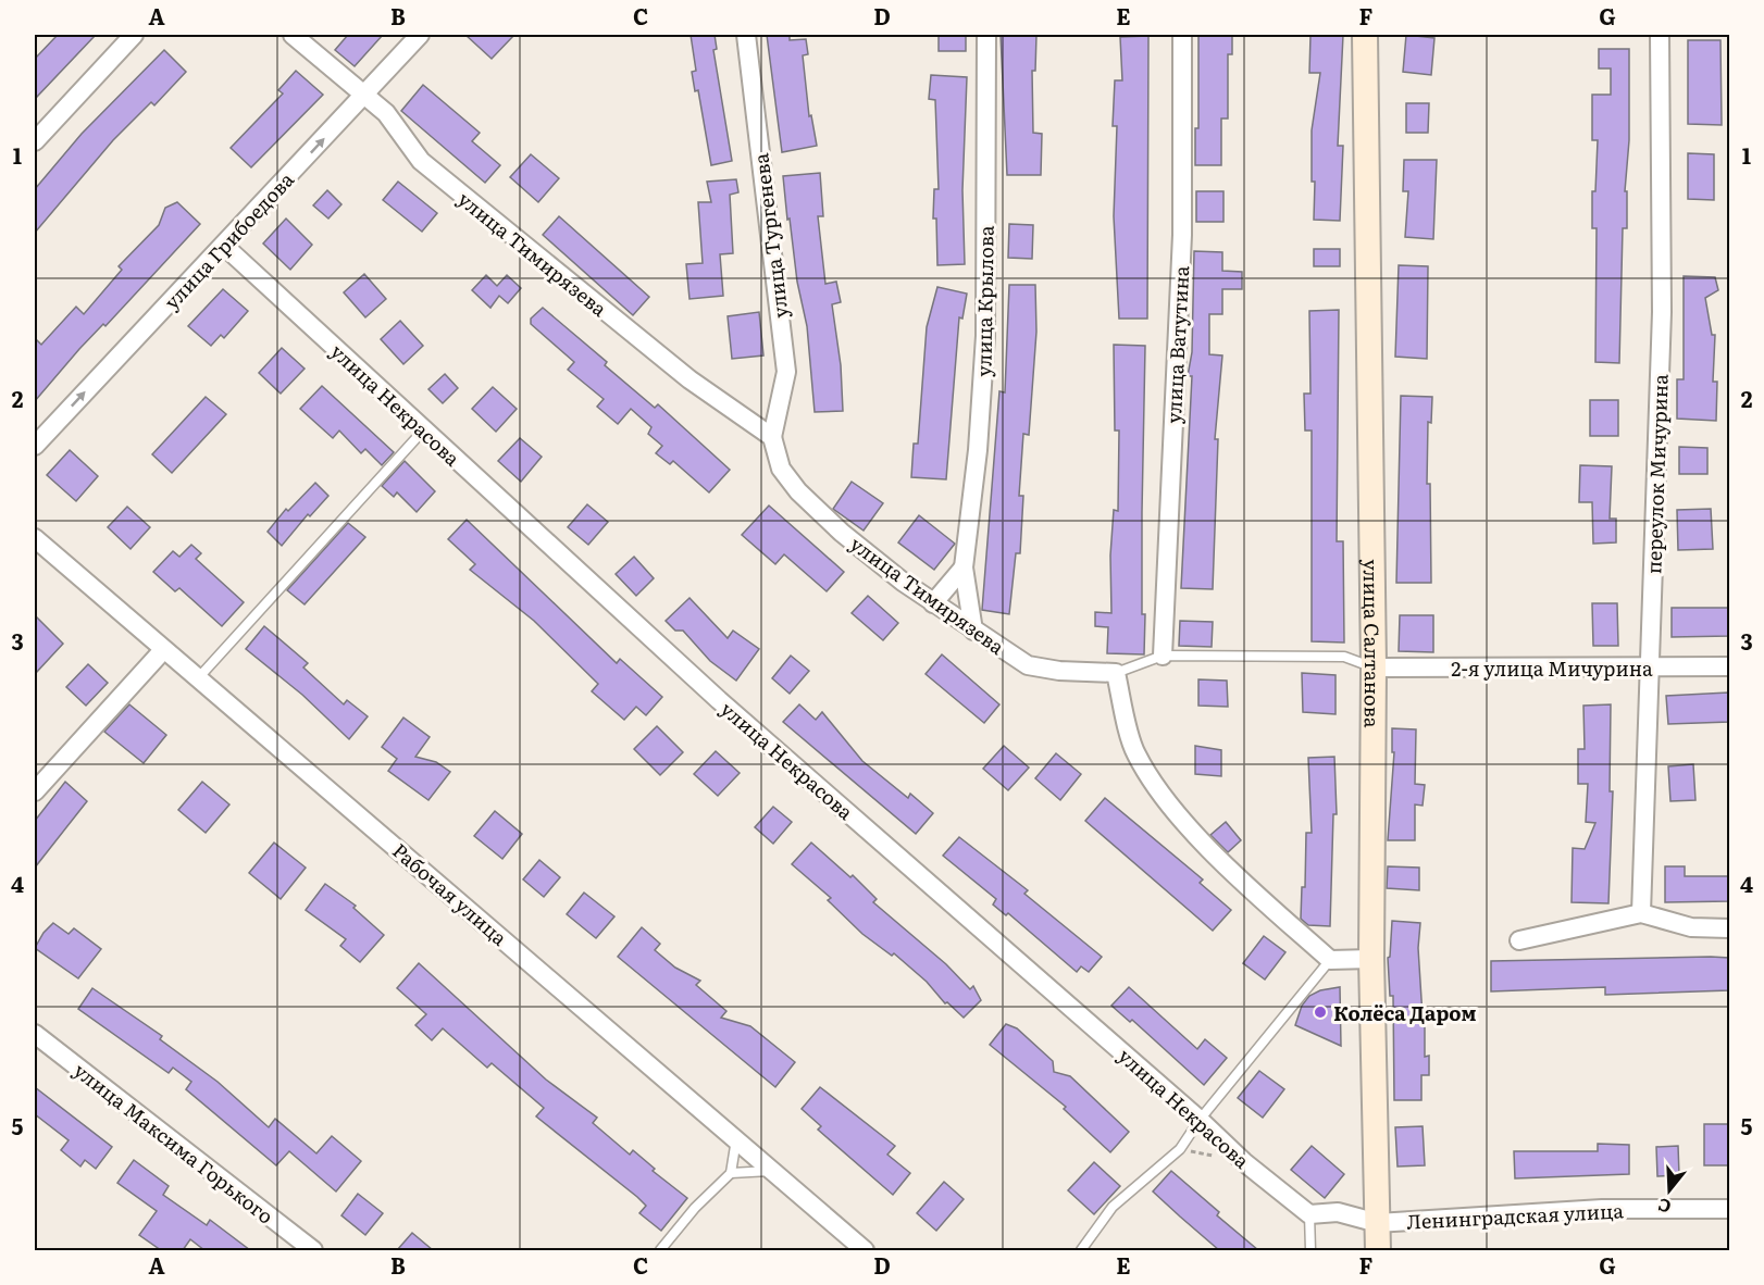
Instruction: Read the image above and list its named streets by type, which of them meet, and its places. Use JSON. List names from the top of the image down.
{
  "streets": {
    "main road": ["улица Салтанова"],
    "street": [
      "улица Тургенева",
      "улица Грибоедова",
      "улица Тимирязева",
      "улица Крылова",
      "улица Ватутина",
      "улица Некрасова",
      "переулок Мичурина",
      "2-я улица Мичурина",
      "Рабочая улица",
      "улица Максима Горького",
      "Ленинградская улица"
    ]
  },
  "crossings": [
    ["улица Тургенева", "улица Тимирязева"],
    ["улица Грибоедова", "улица Тимирязева"],
    ["улица Грибоедова", "улица Некрасова"],
    ["улица Тимирязева", "улица Крылова"],
    ["переулок Мичурина", "2-я улица Мичурина"],
    ["улица Салтанова", "2-я улица Мичурина"],
    ["улица Салтанова", "Ленинградская улица"]
  ],
  "one_way": ["улица Грибоедова"],
  "places": ["Колёса Даром"],
  "north": "bottom",
  "grid": {
    "columns": [
      "A",
      "B",
      "C",
      "D",
      "E",
      "F",
      "G"
    ],
    "rows": [
      "1",
      "2",
      "3",
      "4",
      "5"
    ]
  }
}
